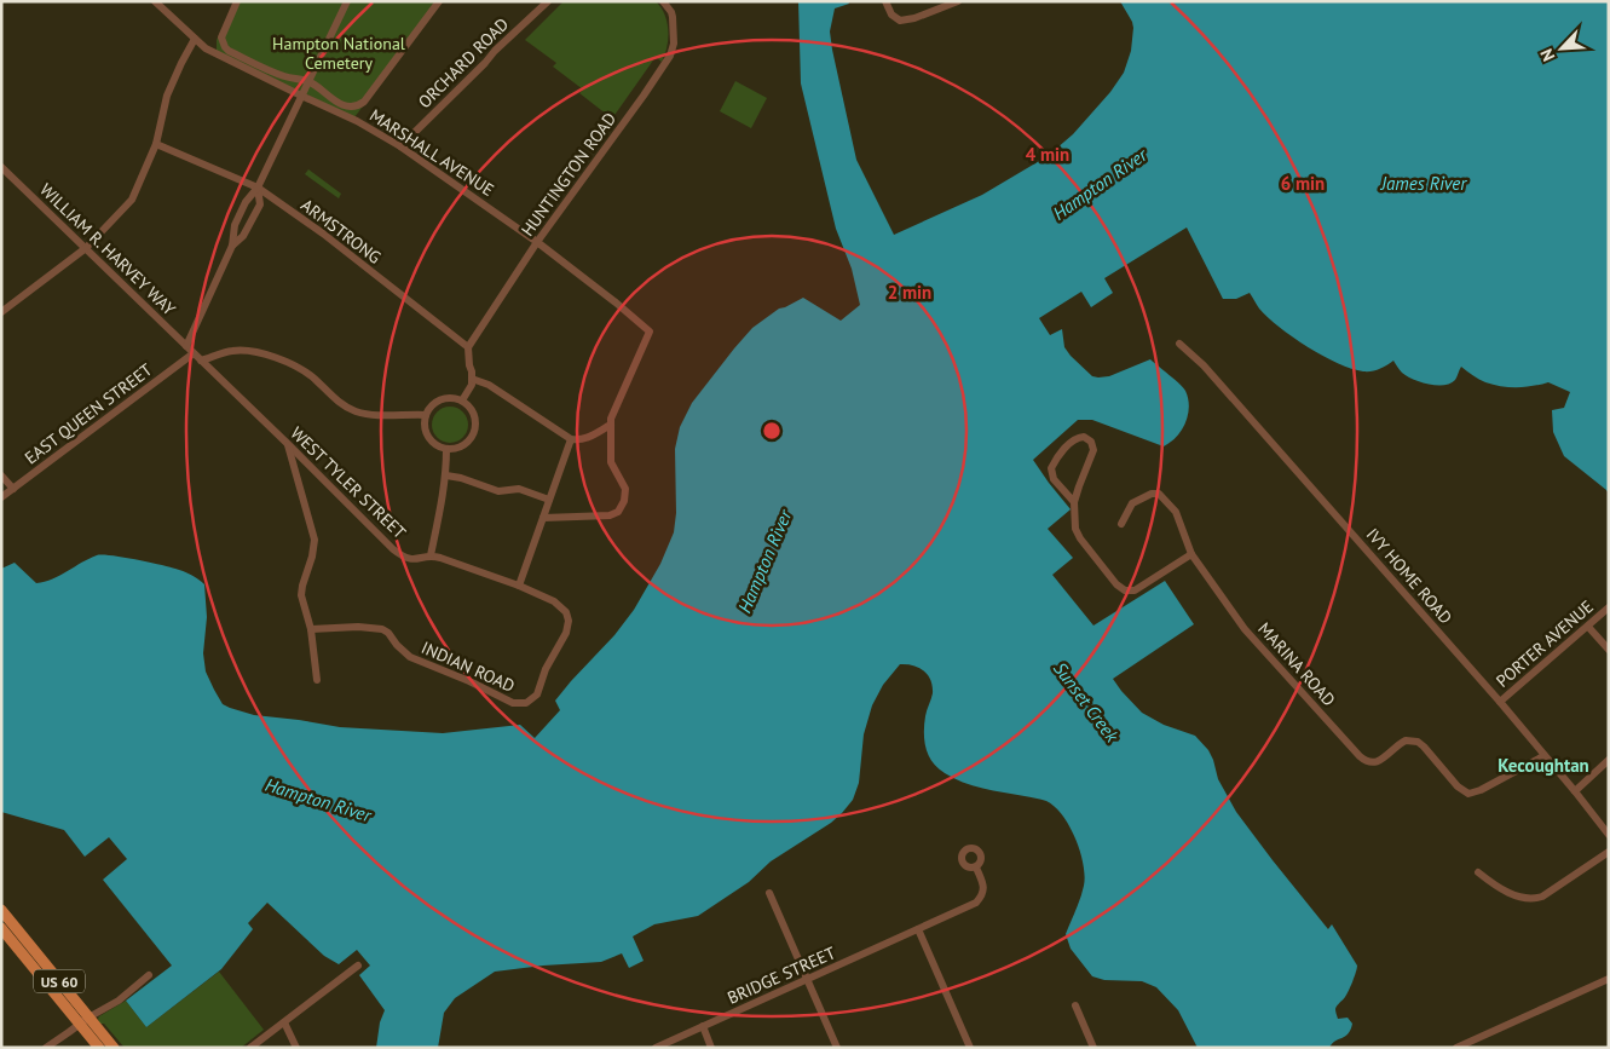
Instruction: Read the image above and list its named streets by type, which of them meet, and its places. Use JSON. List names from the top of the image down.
{
  "streets": {
    "main road": ["US 60"],
    "street": [
      "ORCHARD ROAD",
      "MARSHALL AVENUE",
      "HUNTINGTON ROAD",
      "ARMSTRONG",
      "WILLIAM R. HARVEY WAY",
      "EAST QUEEN STREET",
      "WEST TYLER STREET",
      "IVY HOME ROAD",
      "PORTER AVENUE",
      "MARINA ROAD",
      "INDIAN ROAD",
      "BRIDGE STREET"
    ]
  },
  "crossings": [
    ["ORCHARD ROAD", "MARSHALL AVENUE"],
    ["MARSHALL AVENUE", "HUNTINGTON ROAD"],
    ["HUNTINGTON ROAD", "ARMSTRONG"],
    ["WILLIAM R. HARVEY WAY", "EAST QUEEN STREET"],
    ["WILLIAM R. HARVEY WAY", "WEST TYLER STREET"],
    ["EAST QUEEN STREET", "WEST TYLER STREET"],
    ["WEST TYLER STREET", "INDIAN ROAD"],
    ["IVY HOME ROAD", "PORTER AVENUE"],
    ["IVY HOME ROAD", "MARINA ROAD"]
  ],
  "districts": ["Kecoughtan"],
  "water": ["James River", "Hampton River", "Sunset Creek"],
  "parks": ["Hampton National Cemetery"],
  "north": "bottom left",
  "rings": ["4 min", "6 min", "2 min"]
}
